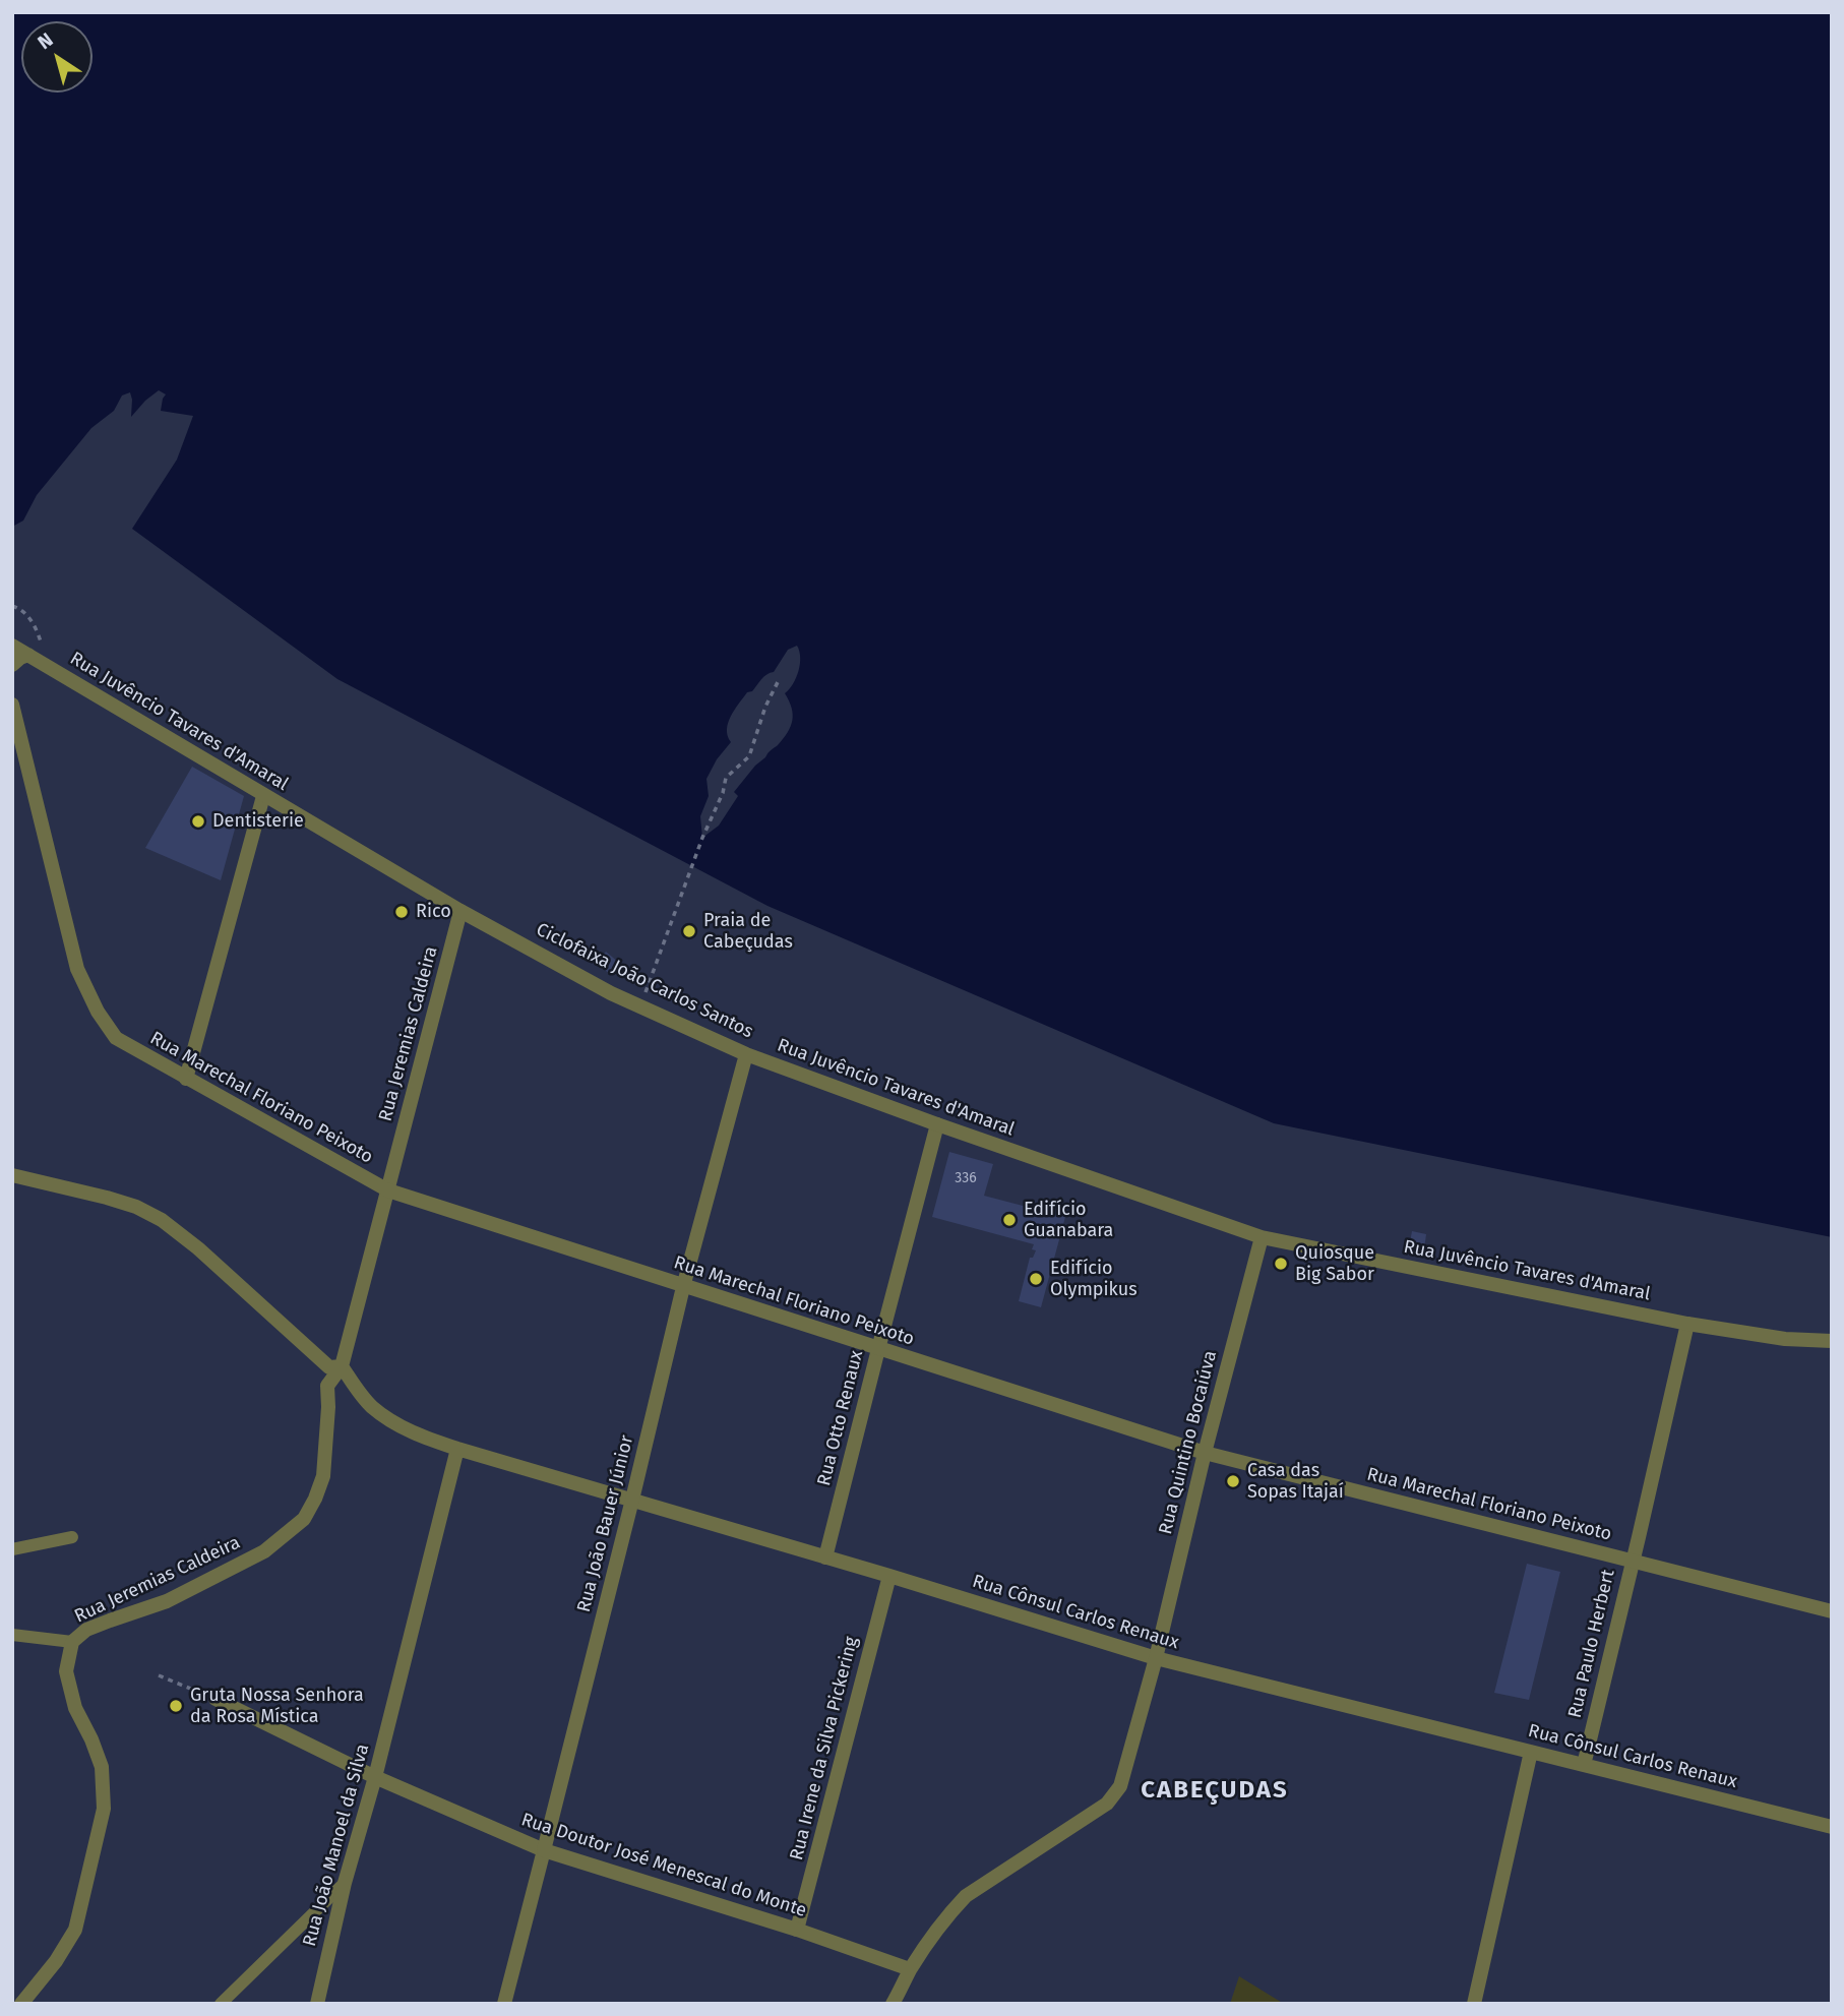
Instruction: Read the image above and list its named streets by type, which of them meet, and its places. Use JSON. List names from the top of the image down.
{
  "streets": {
    "street": [
      "Rua Juvêncio Tavares d'Amaral",
      "Rua Jeremias Caldeira",
      "Rua Marechal Floriano Peixoto",
      "Rua Otto Renaux",
      "Rua Quintino Bocaiúva",
      "Rua João Bauer Júnior",
      "Rua Cônsul Carlos Renaux",
      "Rua Paulo Herbert",
      "Rua Irene da Silva Pickering",
      "Rua João Manoel da Silva",
      "Rua Doutor José Menescal do Monte"
    ]
  },
  "crossings": [
    ["Rua Juvêncio Tavares d'Amaral", "Rua Jeremias Caldeira"],
    ["Rua Juvêncio Tavares d'Amaral", "Rua Otto Renaux"],
    ["Rua Juvêncio Tavares d'Amaral", "Rua Quintino Bocaiúva"],
    ["Rua Juvêncio Tavares d'Amaral", "Rua João Bauer Júnior"],
    ["Rua Juvêncio Tavares d'Amaral", "Rua Paulo Herbert"],
    ["Rua Jeremias Caldeira", "Rua Marechal Floriano Peixoto"],
    ["Rua Jeremias Caldeira", "Rua Cônsul Carlos Renaux"],
    ["Rua Marechal Floriano Peixoto", "Rua Otto Renaux"],
    ["Rua Marechal Floriano Peixoto", "Rua Quintino Bocaiúva"],
    ["Rua Marechal Floriano Peixoto", "Rua João Bauer Júnior"],
    ["Rua Marechal Floriano Peixoto", "Rua Paulo Herbert"],
    ["Rua Otto Renaux", "Rua Cônsul Carlos Renaux"],
    ["Rua Quintino Bocaiúva", "Rua Cônsul Carlos Renaux"],
    ["Rua Quintino Bocaiúva", "Rua Doutor José Menescal do Monte"],
    ["Rua João Bauer Júnior", "Rua Cônsul Carlos Renaux"],
    ["Rua João Bauer Júnior", "Rua Doutor José Menescal do Monte"],
    ["Rua Cônsul Carlos Renaux", "Rua Paulo Herbert"],
    ["Rua Cônsul Carlos Renaux", "Rua Irene da Silva Pickering"],
    ["Rua Cônsul Carlos Renaux", "Rua João Manoel da Silva"],
    ["Rua Irene da Silva Pickering", "Rua Doutor José Menescal do Monte"],
    ["Rua João Manoel da Silva", "Rua Doutor José Menescal do Monte"]
  ],
  "districts": ["CABEÇUDAS"],
  "places": [
    "Dentisterie",
    "Rico",
    "Praia de Cabeçudas",
    "Edifício Guanabara",
    "Quiosque Big Sabor",
    "Edifício Olympikus",
    "Casa das Sopas Itajaí",
    "Gruta Nossa Senhora da Rosa Mística"
  ],
  "house_numbers": ["336"],
  "north": "top left"
}
